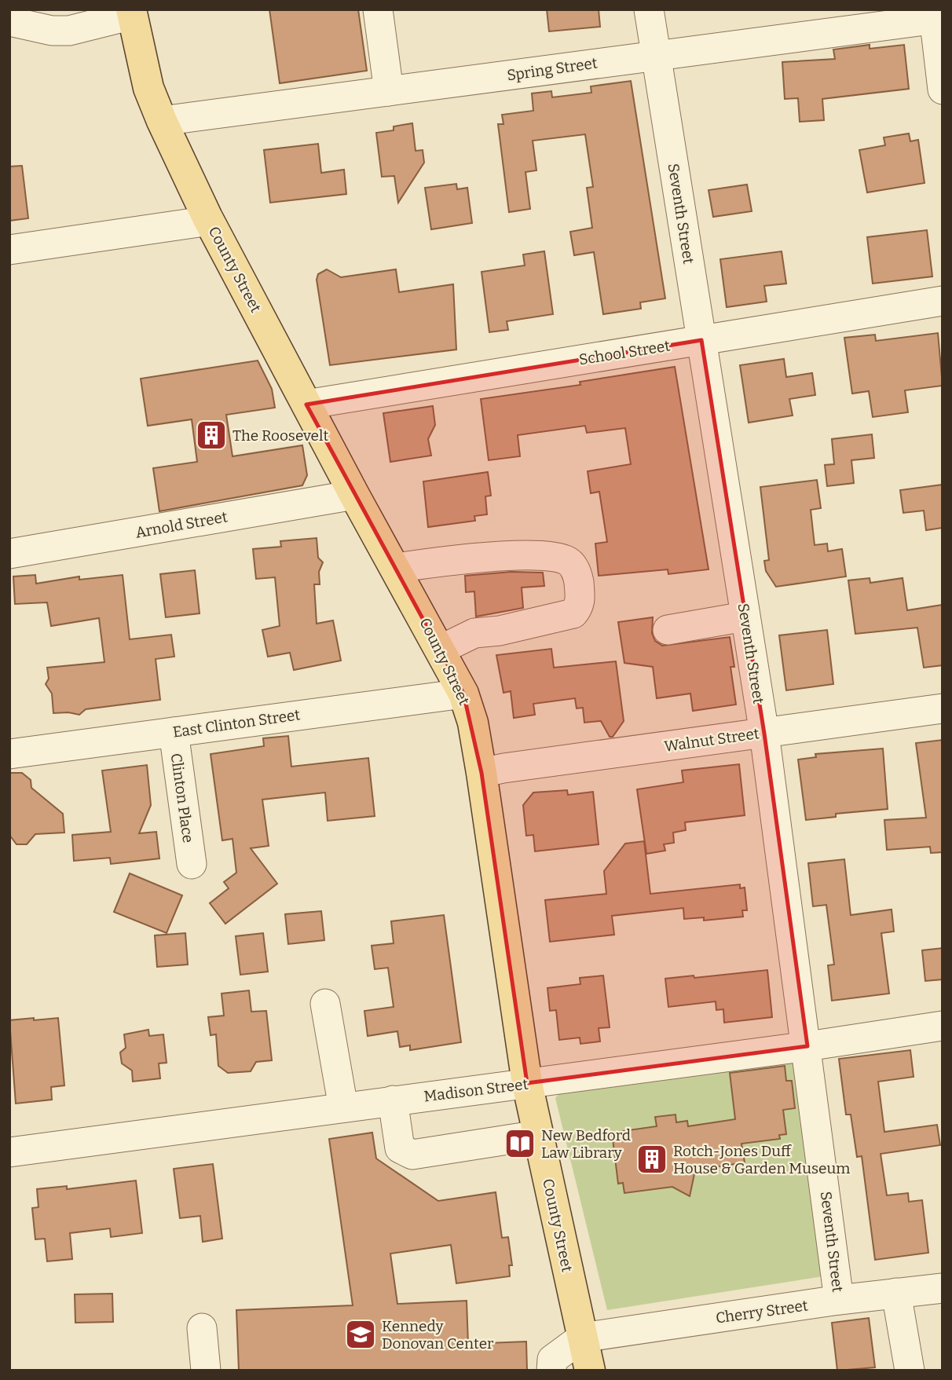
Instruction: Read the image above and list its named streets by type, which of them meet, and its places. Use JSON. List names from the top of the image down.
{
  "streets": {
    "main road": ["County Street"],
    "street": [
      "Spring Street",
      "Seventh Street",
      "School Street",
      "Arnold Street",
      "East Clinton Street",
      "Walnut Street",
      "Clinton Place",
      "Madison Street",
      "Cherry Street"
    ]
  },
  "crossings": [
    ["Spring Street", "Seventh Street"],
    ["Spring Street", "County Street"],
    ["Seventh Street", "School Street"],
    ["Seventh Street", "Walnut Street"],
    ["Seventh Street", "Madison Street"],
    ["Seventh Street", "Cherry Street"],
    ["County Street", "School Street"],
    ["County Street", "Arnold Street"],
    ["County Street", "East Clinton Street"],
    ["County Street", "Walnut Street"],
    ["County Street", "Madison Street"],
    ["County Street", "Cherry Street"],
    ["East Clinton Street", "Clinton Place"]
  ],
  "places": {
    "building": ["The Roosevelt", "Rotch-Jones Duff House & Garden Museum"],
    "library": ["New Bedford Law Library"],
    "school or university": ["Kennedy Donovan Center"]
  }
}
